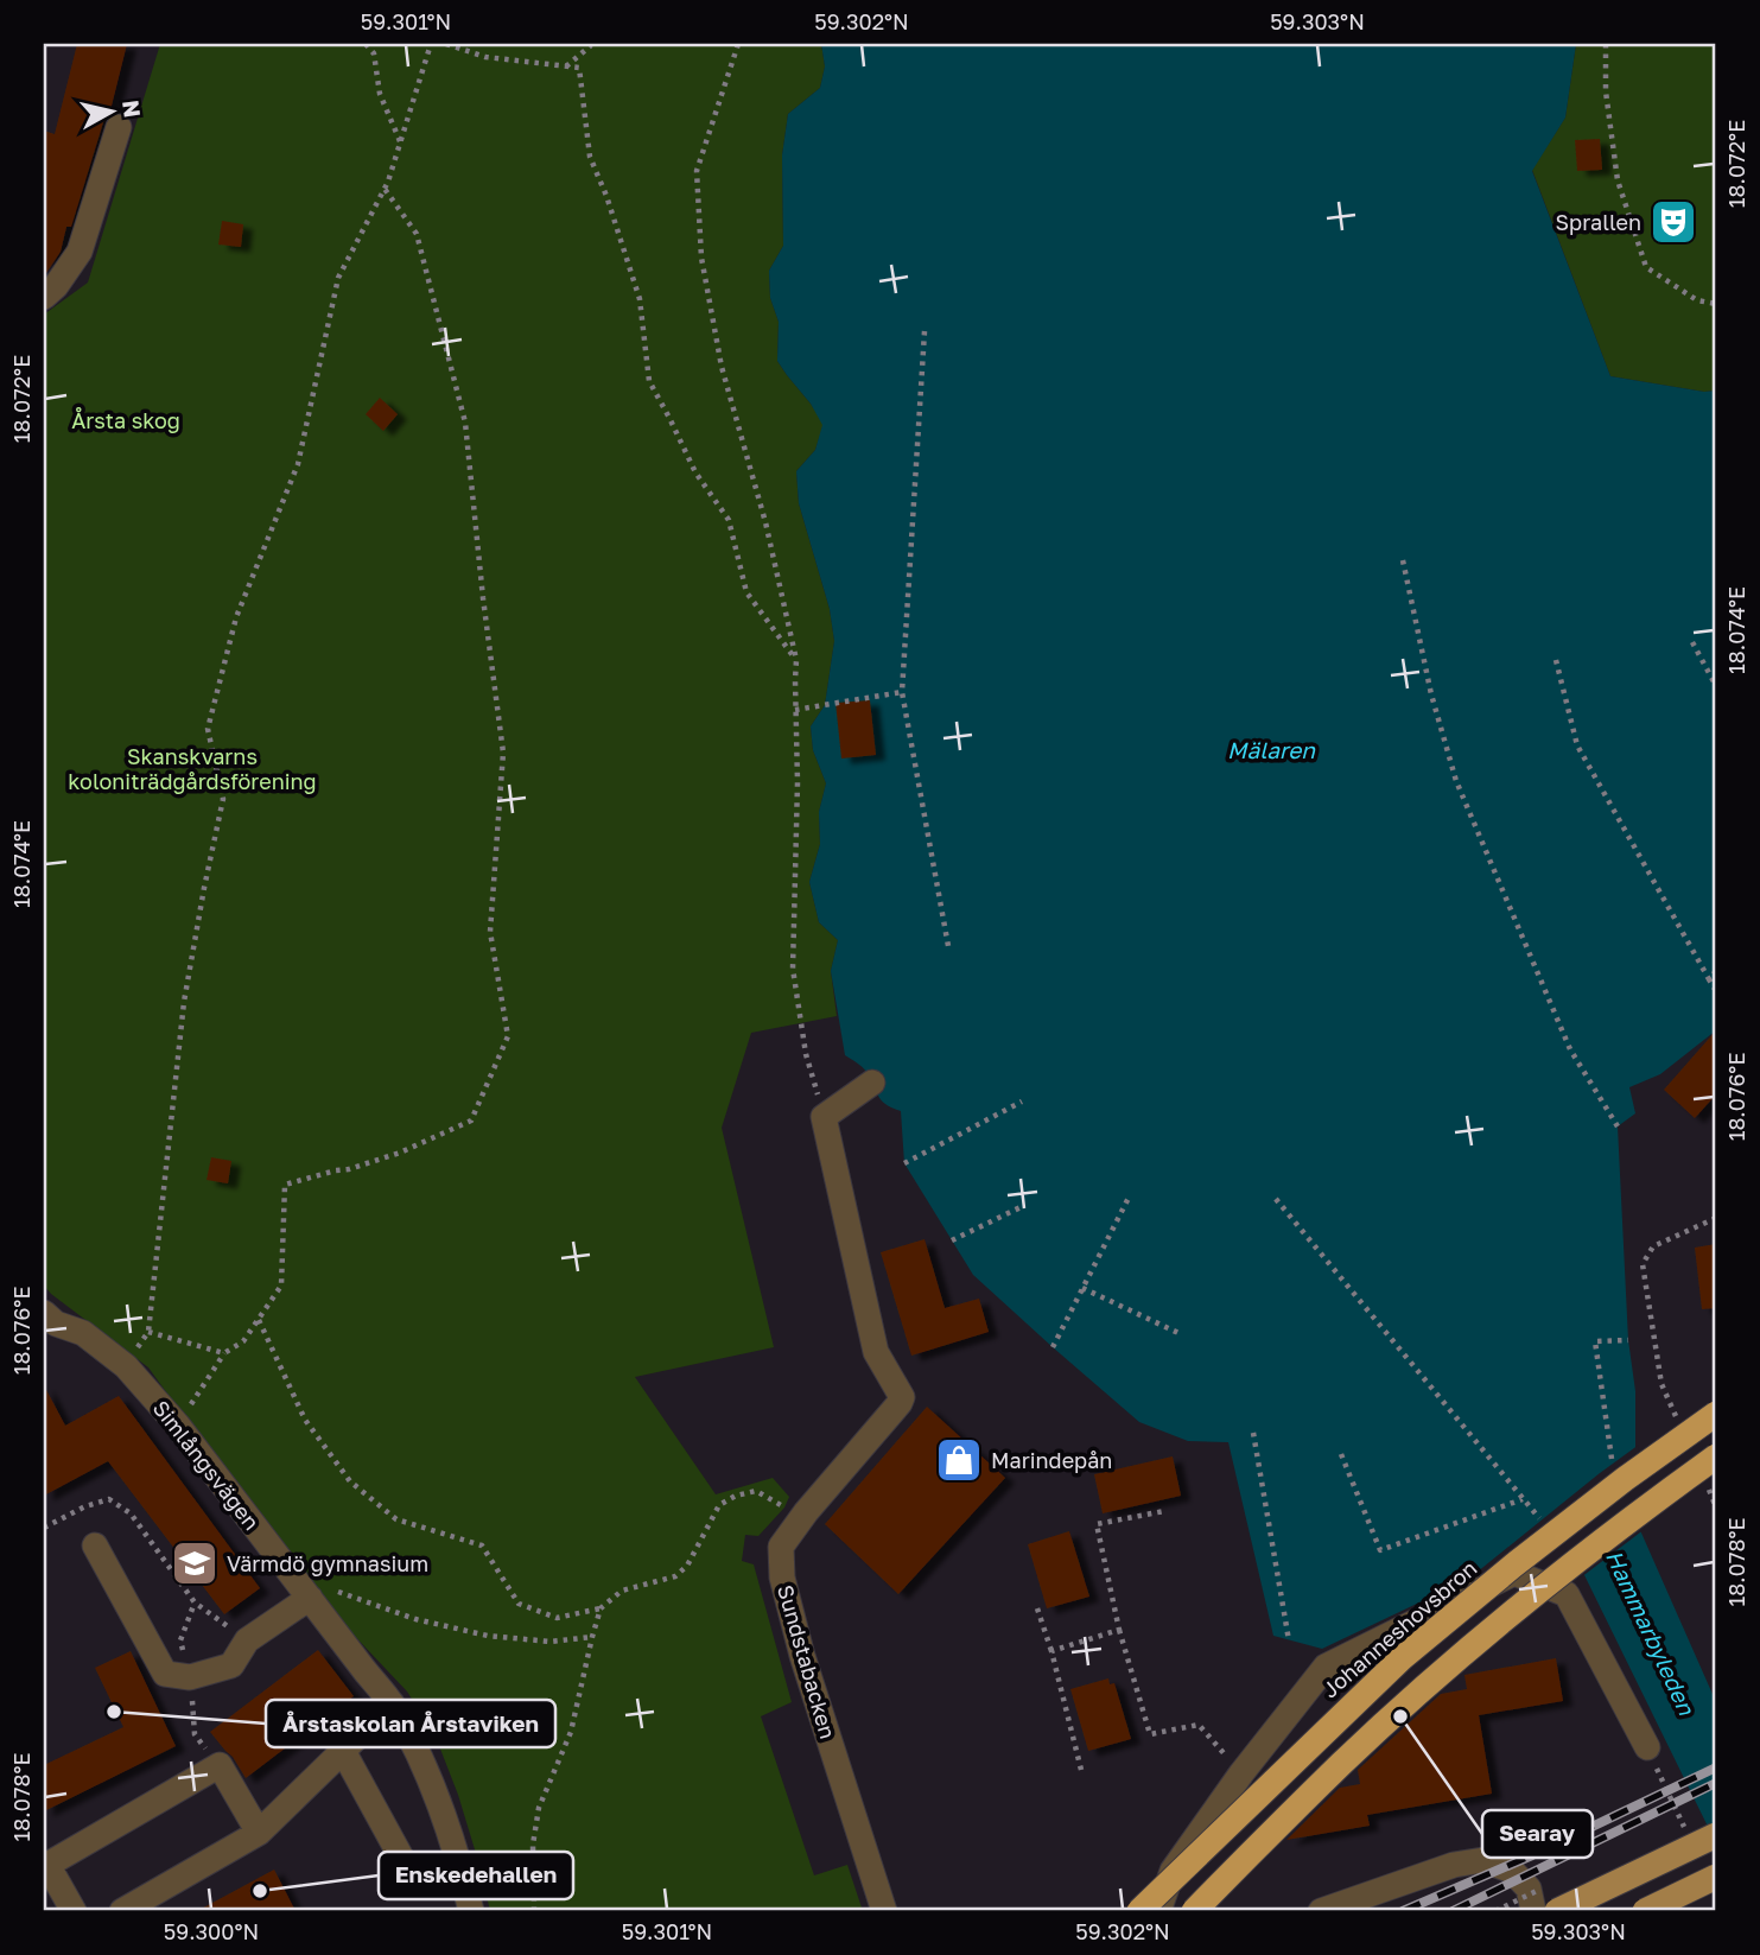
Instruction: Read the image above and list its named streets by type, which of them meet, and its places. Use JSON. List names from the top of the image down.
{
  "streets": {
    "highway": ["Johanneshovsbron"],
    "street": ["Simlångsvägen", "Sundstabacken"]
  },
  "water": ["Mälaren", "Hammarbyleden"],
  "parks": ["Årsta skog", "Skanskvarns koloniträdgårdsförening"],
  "places": {
    "theatre": ["Sprallen"],
    "shop": ["Marindepån"],
    "school or university": ["Värmdö gymnasium"],
    "other": ["Årstaskolan Årstaviken", "Searay", "Enskedehallen"]
  },
  "north": "right",
  "coordinates": [
    "59.301°N",
    "59.302°N",
    "59.303°N",
    "18.072°E",
    "18.074°E",
    "18.076°E",
    "18.078°E",
    "59.300°N"
  ]
}
